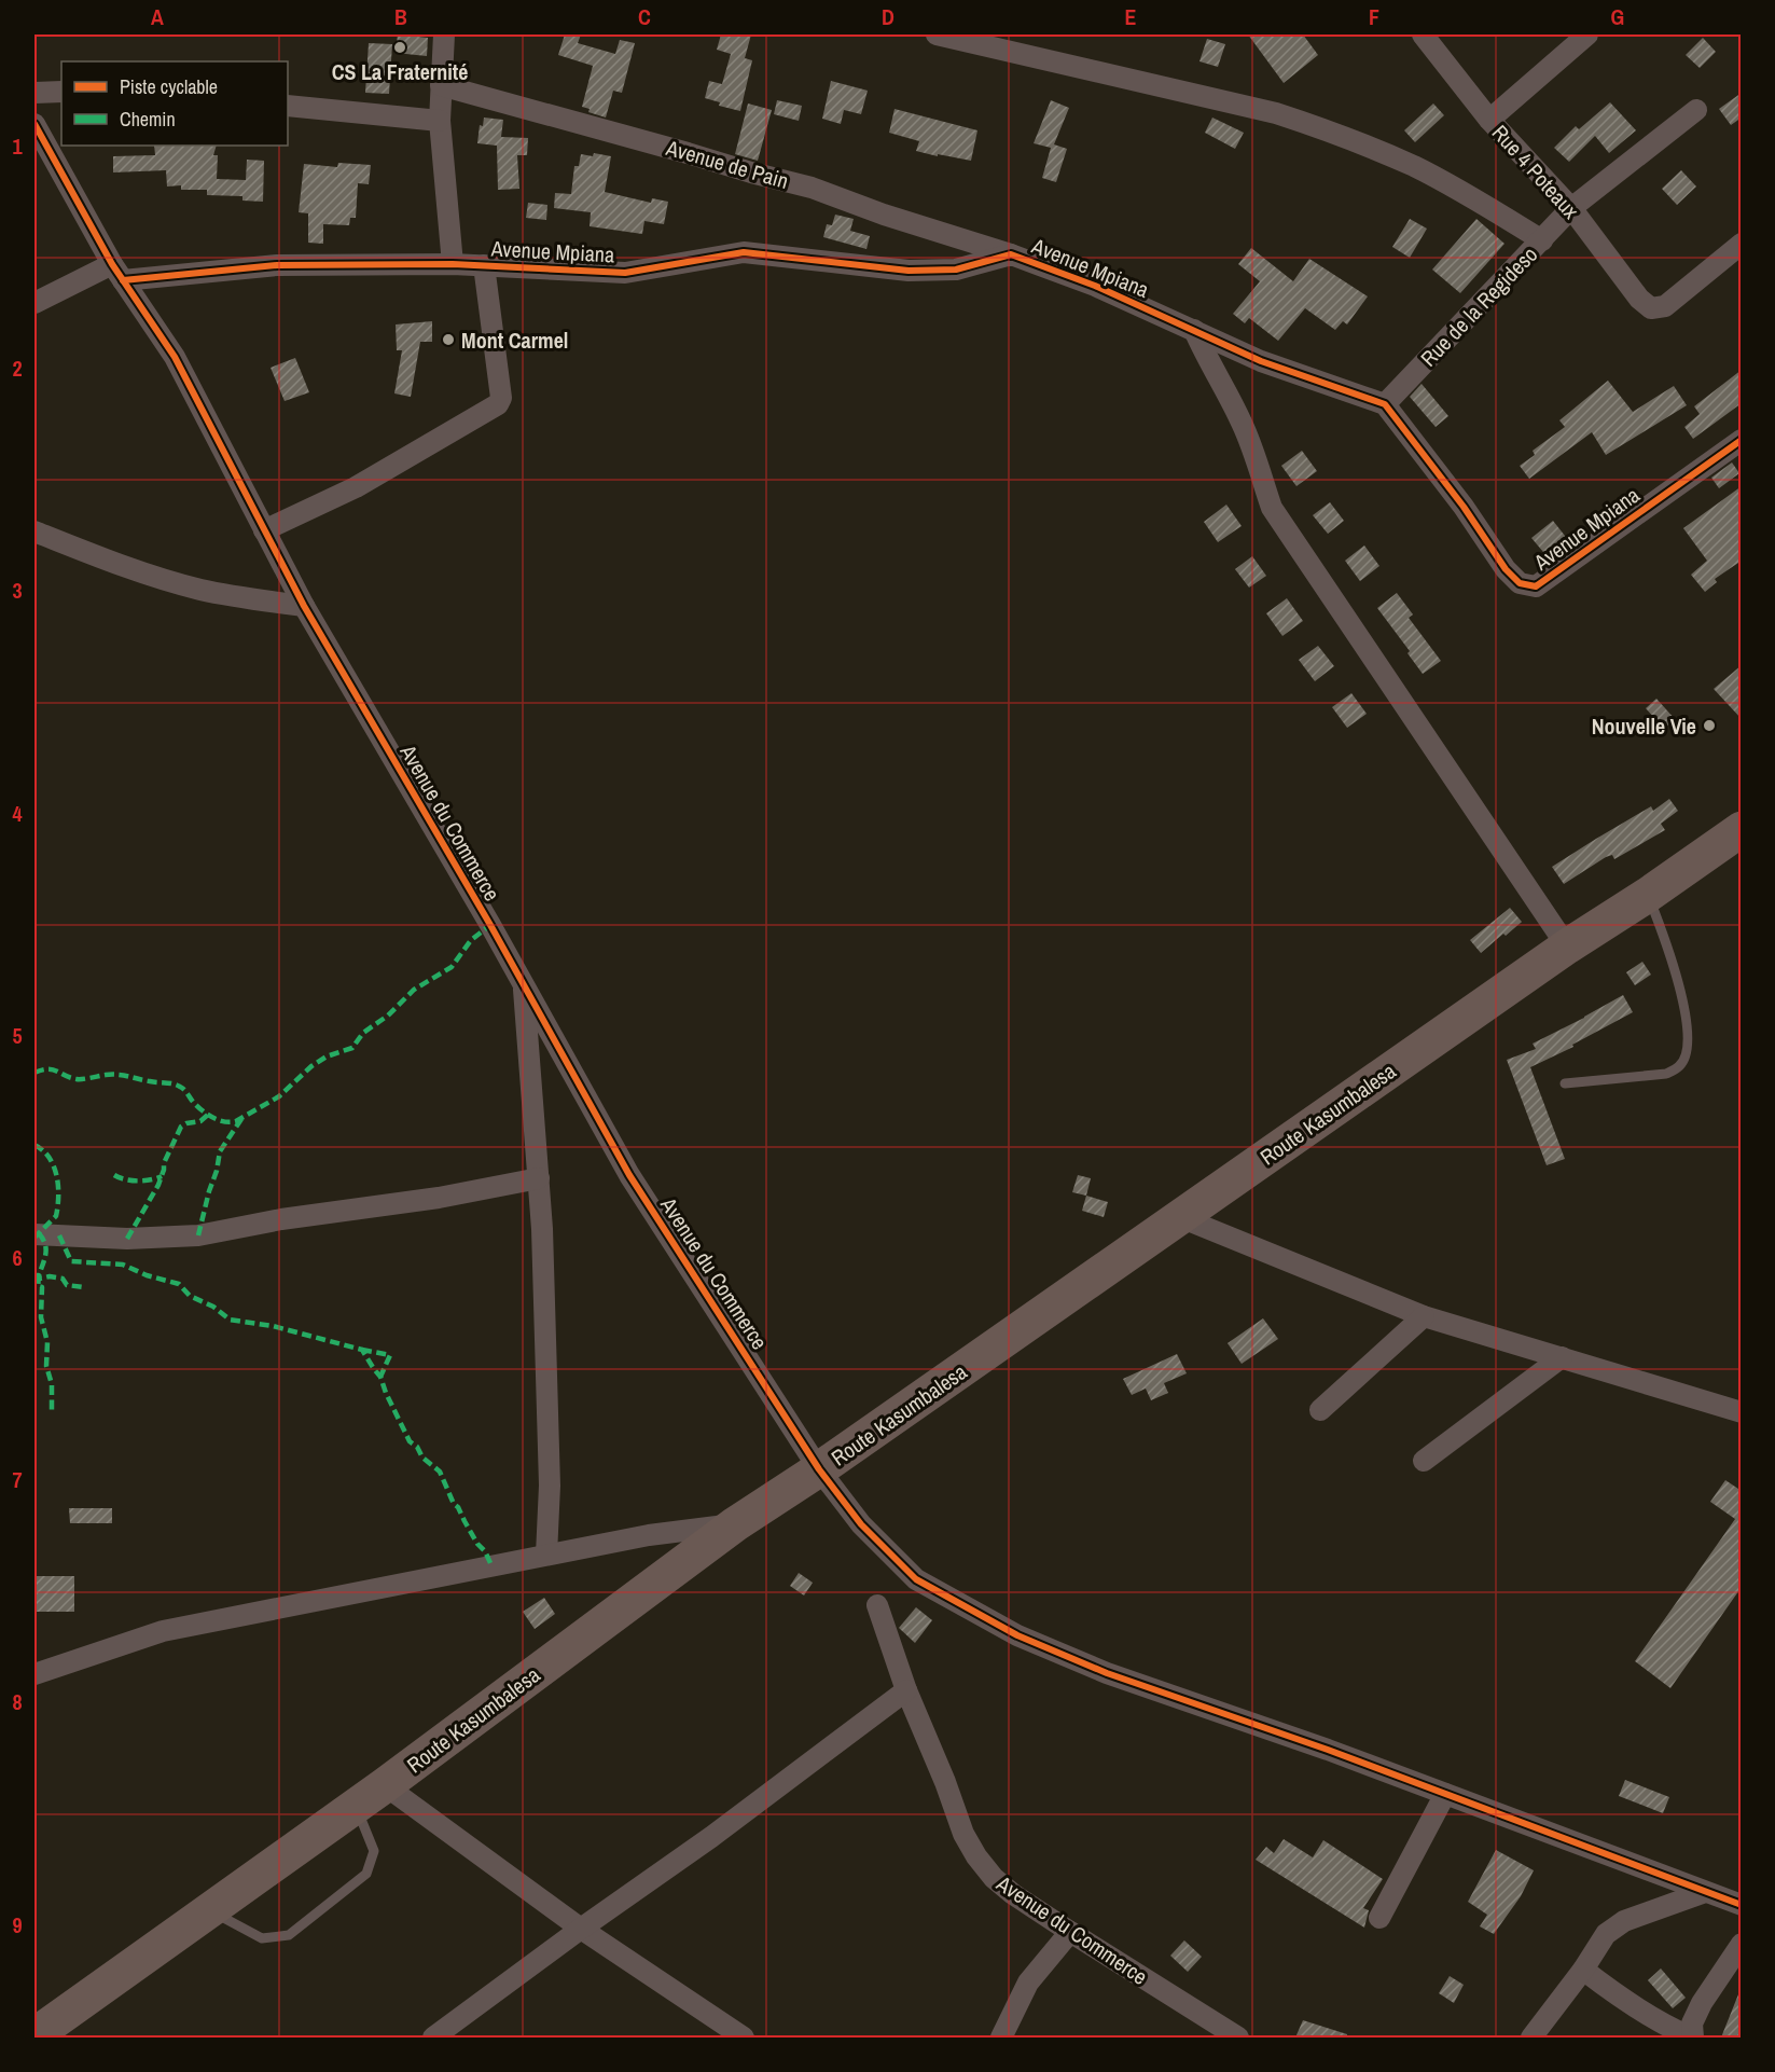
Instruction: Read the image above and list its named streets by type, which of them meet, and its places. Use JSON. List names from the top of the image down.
{
  "streets": {
    "highway": ["Route Kasumbalesa"],
    "street": [
      "Avenue de Pain",
      "Rue 4 Poteaux",
      "Avenue Mpiana",
      "Rue de la Regideso",
      "Avenue du Commerce"
    ]
  },
  "crossings": [
    ["Avenue de Pain", "Avenue Mpiana"],
    ["Rue 4 Poteaux", "Rue de la Regideso"],
    ["Avenue Mpiana", "Rue de la Regideso"],
    ["Avenue Mpiana", "Avenue du Commerce"],
    ["Avenue du Commerce", "Route Kasumbalesa"]
  ],
  "places": ["CS La Fraternité", "Mont Carmel", "Nouvelle Vie"],
  "legend": ["Piste cyclable", "Chemin"],
  "grid": {
    "columns": [
      "A",
      "B",
      "C",
      "D",
      "E",
      "F",
      "G"
    ],
    "rows": [
      "1",
      "2",
      "3",
      "4",
      "5",
      "6",
      "7",
      "8",
      "9"
    ]
  }
}
